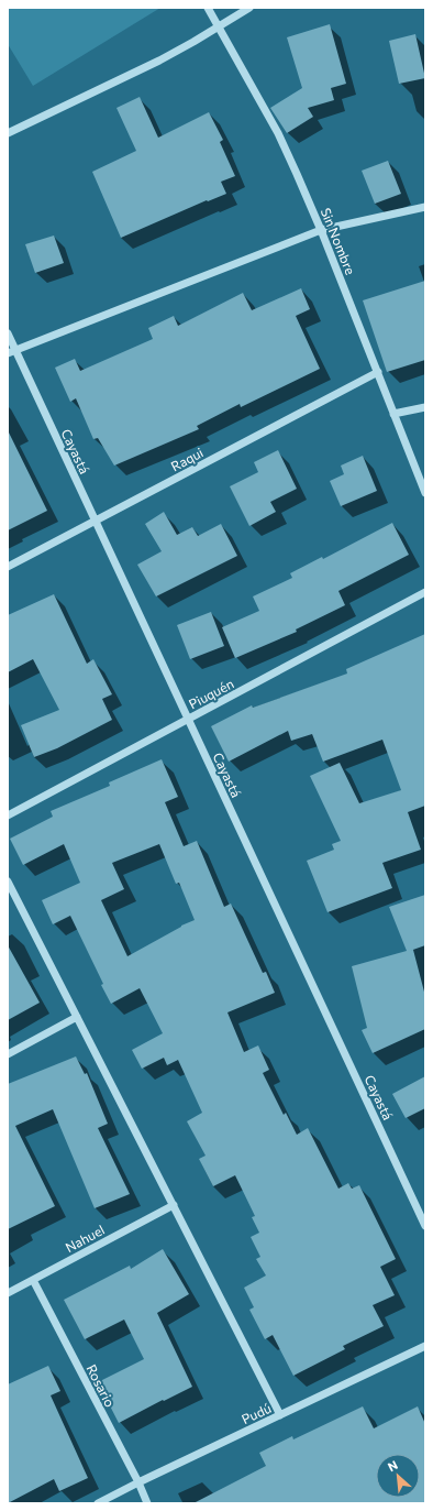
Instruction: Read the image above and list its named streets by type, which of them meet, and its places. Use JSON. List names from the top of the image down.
{
  "streets": {
    "street": [
      "Sin Nombre",
      "Cayastá",
      "Raqui",
      "Piuquén",
      "Nahuel",
      "Rosario",
      "Pudú"
    ]
  },
  "crossings": [
    ["Sin Nombre", "Raqui"],
    ["Cayastá", "Raqui"],
    ["Cayastá", "Piuquén"],
    ["Nahuel", "Rosario"],
    ["Rosario", "Pudú"]
  ],
  "north": "top left"
}
